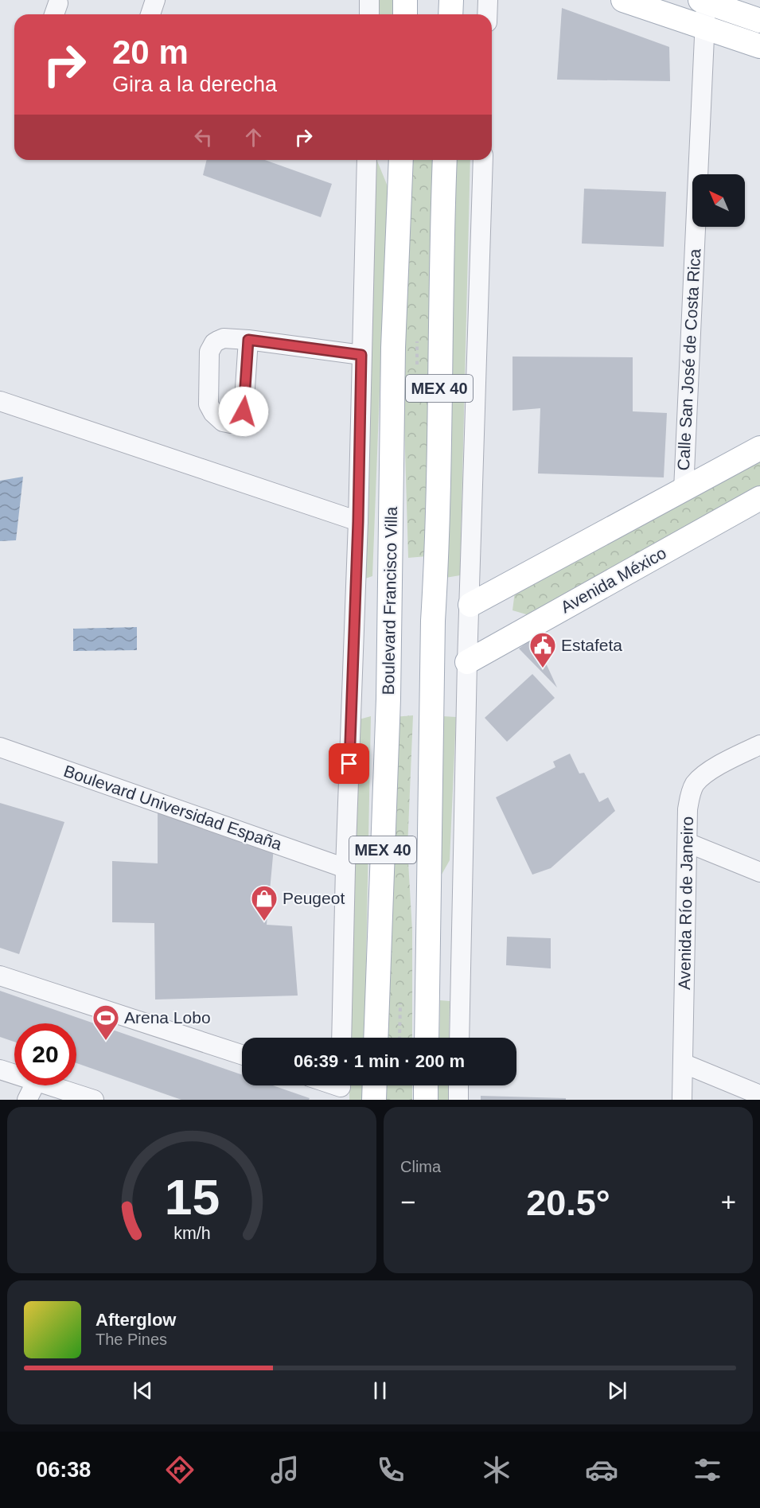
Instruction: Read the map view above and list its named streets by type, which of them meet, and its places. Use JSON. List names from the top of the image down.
{
  "streets": {
    "main road": ["MEX 40", "Avenida México", "Boulevard Francisco Villa"],
    "street": ["Calle San José de Costa Rica", "Boulevard Universidad España", "Avenida Río de Janeiro"]
  },
  "crossings": [
    ["Boulevard Francisco Villa", "Boulevard Universidad España"]
  ],
  "places": {
    "public building": ["Estafeta"],
    "shop": ["Peugeot"],
    "sports": ["Arena Lobo"]
  },
  "north": "top left",
  "page": {
    "turn": ["20 m", "Gira a la derecha"],
    "limit": "20",
    "trip": "06:39 · 1 min · 200 m",
    "tile": "Clima",
    "heat": ["−", "20.5°", "+"],
    "song": ["Afterglow", "The Pines"],
    "tabs": "06:38",
    "gauge": ["15", "km/h"]
  }
}
